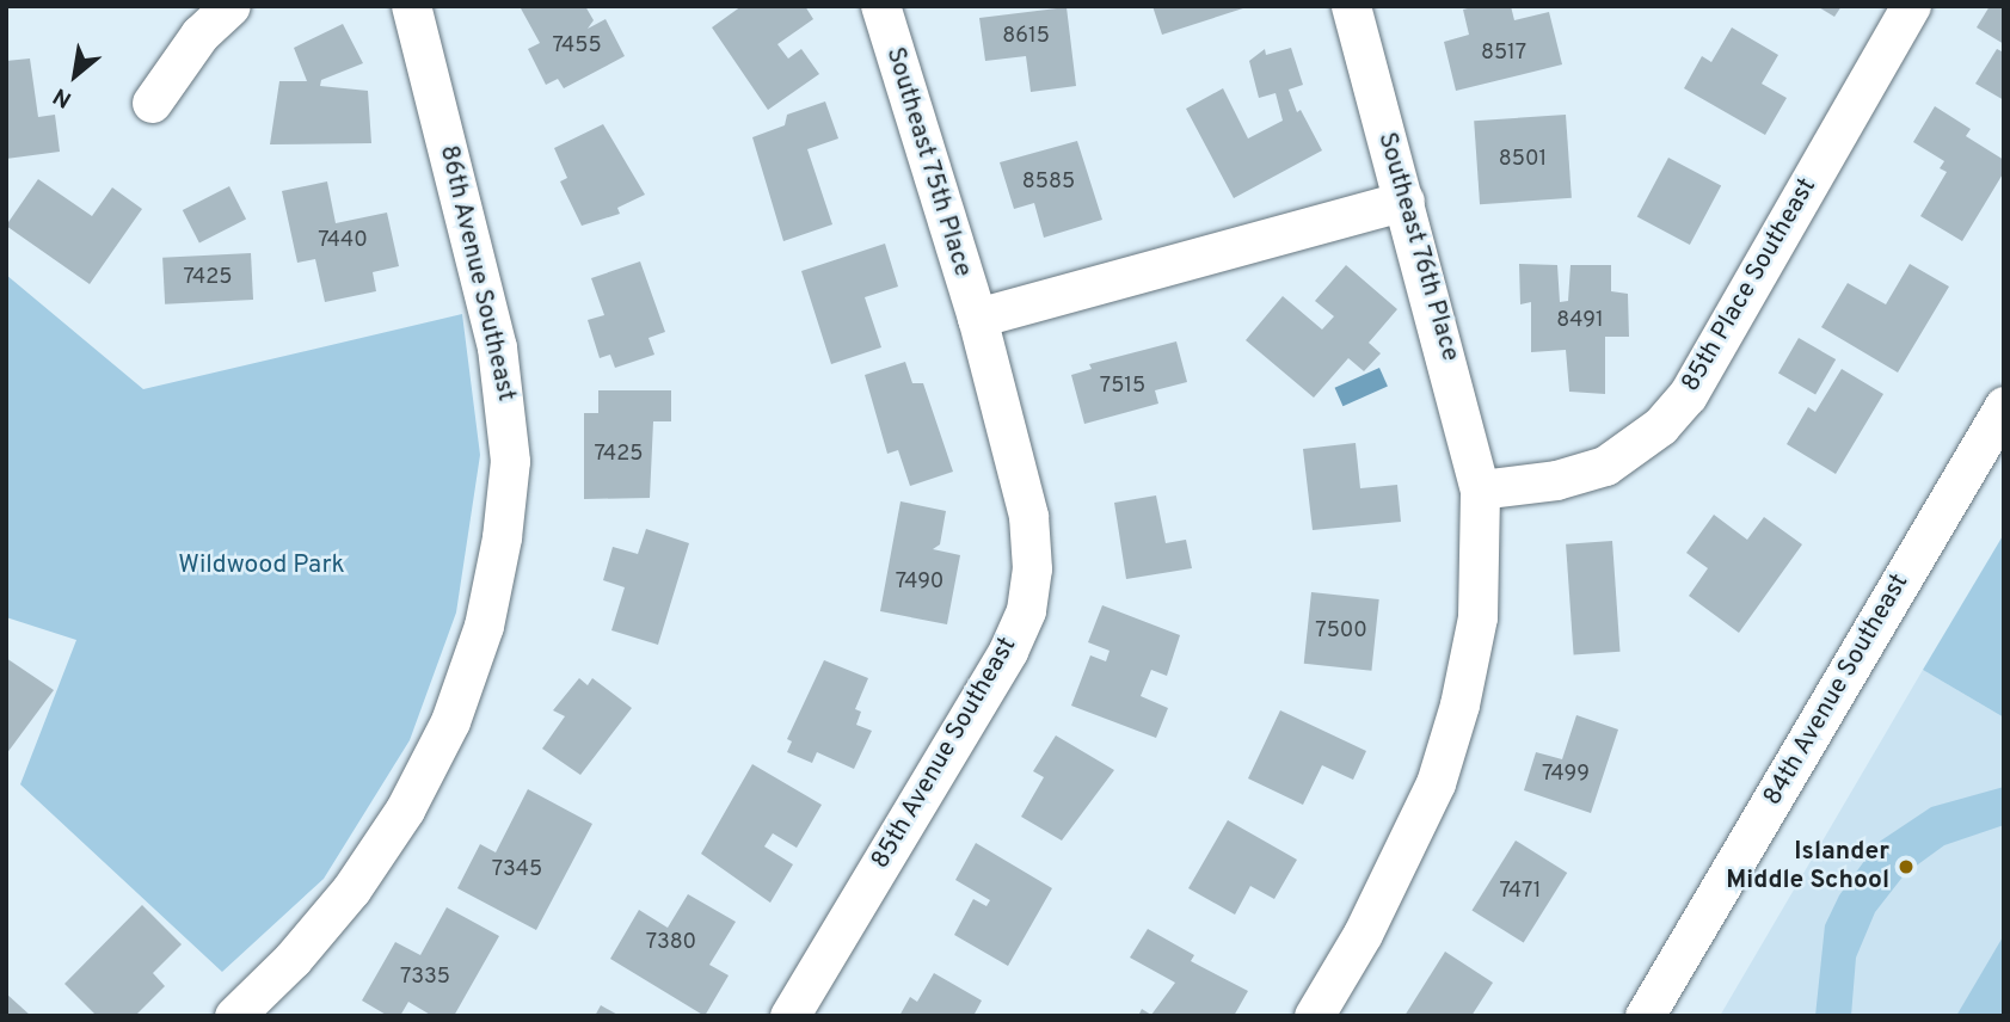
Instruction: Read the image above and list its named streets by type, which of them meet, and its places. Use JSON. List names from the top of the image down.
{
  "streets": {
    "street": [
      "Southeast 75th Place",
      "Southeast 76th Place",
      "86th Avenue Southeast",
      "85th Place Southeast",
      "84th Avenue Southeast",
      "85th Avenue Southeast"
    ]
  },
  "crossings": [
    ["Southeast 75th Place", "85th Avenue Southeast"],
    ["Southeast 76th Place", "85th Place Southeast"]
  ],
  "parks": ["Wildwood Park"],
  "places": ["Islander Middle School"],
  "house_numbers": [
    "8615",
    "7455",
    "8517",
    "8501",
    "8585",
    "7440",
    "7425",
    "8491",
    "7515",
    "7425",
    "7490",
    "7500",
    "7499",
    "7345",
    "7471",
    "7380",
    "7335"
  ],
  "north": "bottom left"
}
